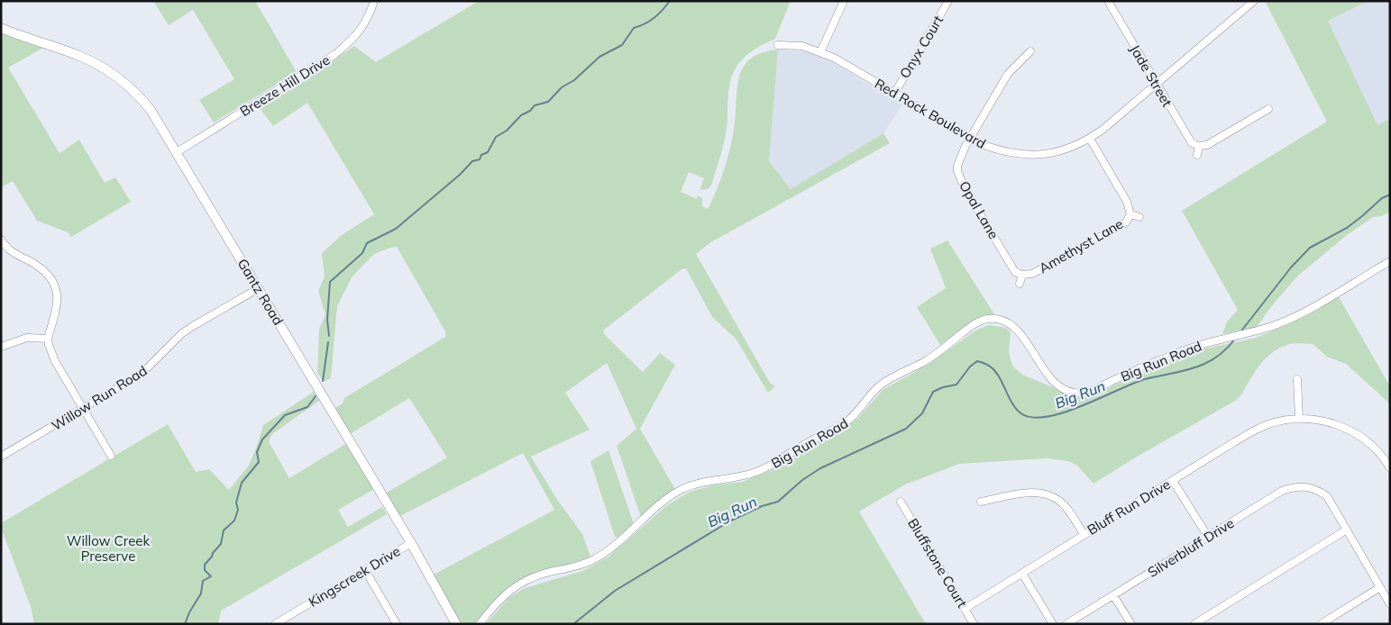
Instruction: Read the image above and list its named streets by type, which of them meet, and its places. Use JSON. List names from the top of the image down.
{
  "streets": {
    "main road": ["Gantz Road"],
    "street": [
      "Onyx Court",
      "Jade Street",
      "Breeze Hill Drive",
      "Red Rock Boulevard",
      "Opal Lane",
      "Amethyst Lane",
      "Big Run Road",
      "Willow Run Road",
      "Bluff Run Drive",
      "Silverbluff Drive",
      "Bluffstone Court",
      "Kingscreek Drive"
    ]
  },
  "crossings": [
    ["Onyx Court", "Red Rock Boulevard"],
    ["Jade Street", "Red Rock Boulevard"],
    ["Breeze Hill Drive", "Gantz Road"],
    ["Red Rock Boulevard", "Opal Lane"],
    ["Red Rock Boulevard", "Amethyst Lane"],
    ["Opal Lane", "Amethyst Lane"],
    ["Gantz Road", "Willow Run Road"],
    ["Gantz Road", "Kingscreek Drive"],
    ["Bluff Run Drive", "Bluffstone Court"]
  ],
  "water": ["Big Run"],
  "parks": ["Willow Creek Preserve"]
}
